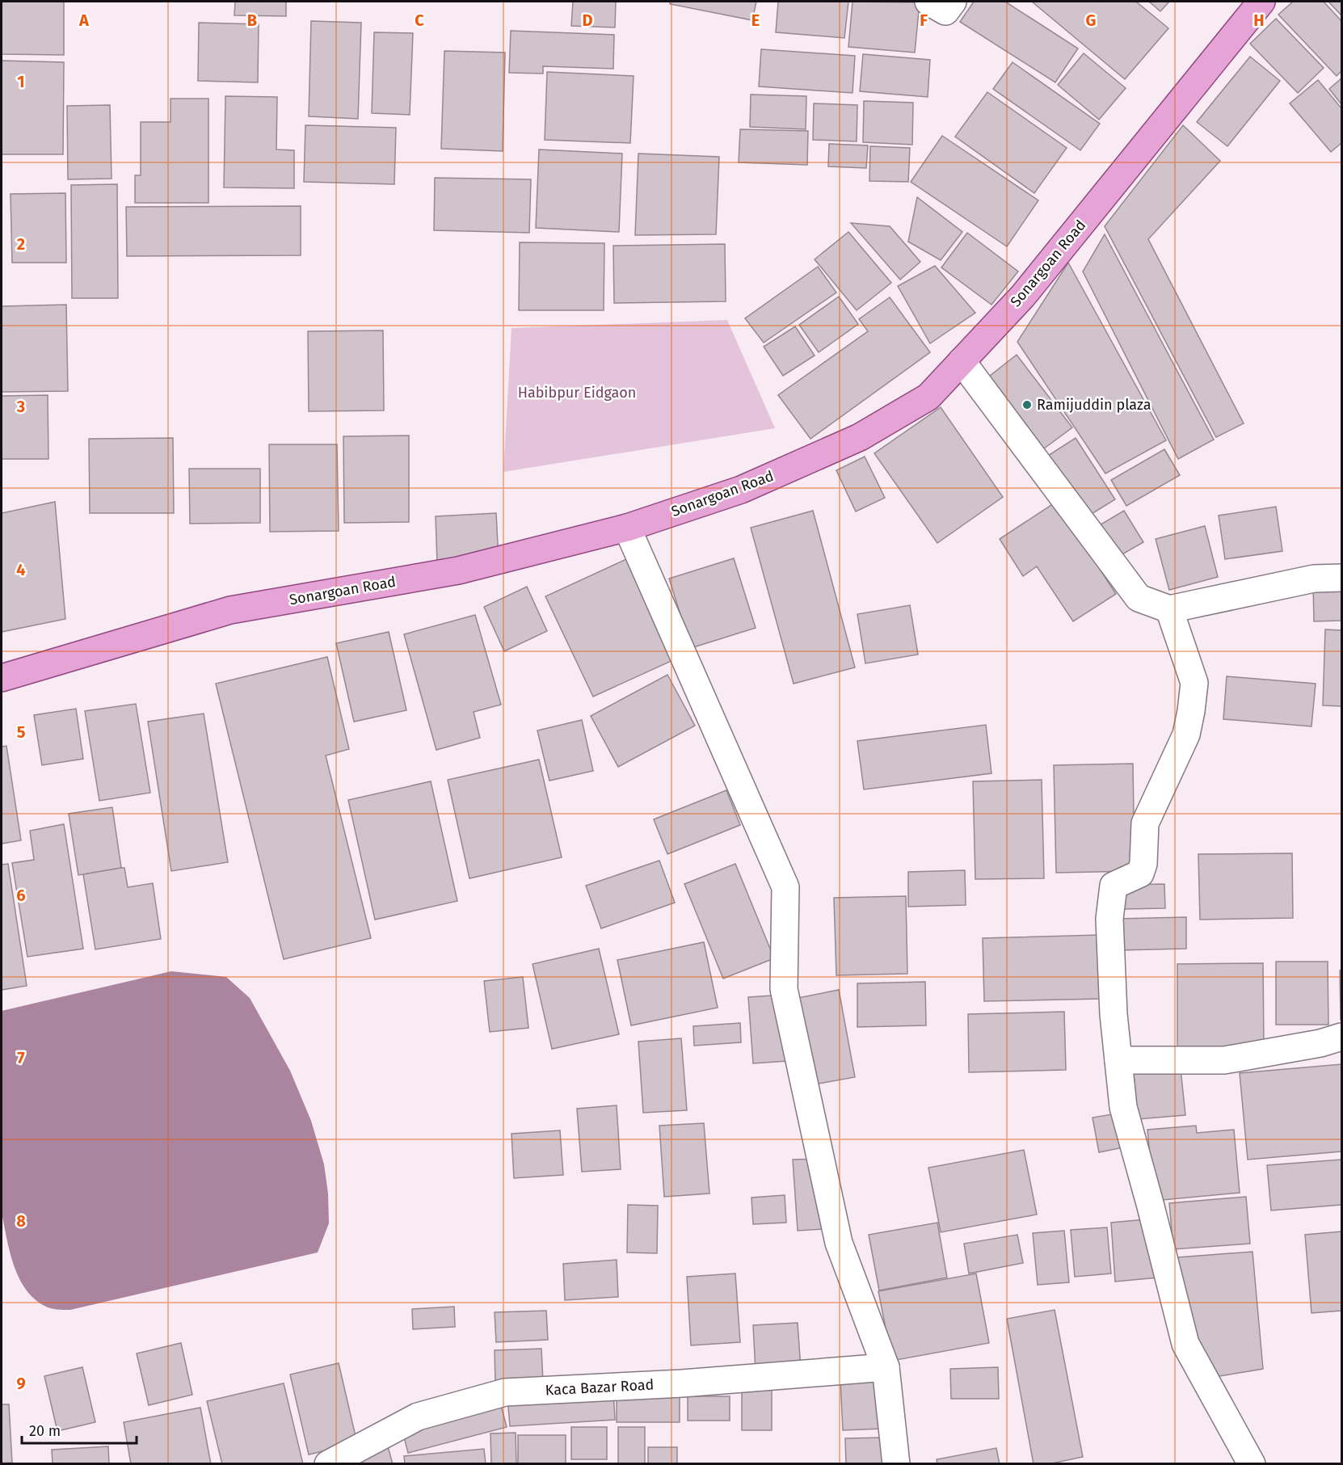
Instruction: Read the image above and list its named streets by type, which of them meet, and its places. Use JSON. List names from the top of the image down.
{
  "streets": {
    "main road": ["Sonargoan Road"],
    "street": ["Kaca Bazar Road"]
  },
  "parks": ["Habibpur Eidgaon"],
  "places": ["Ramijuddin plaza"],
  "scale_bar": "20 m",
  "grid": {
    "columns": [
      "A",
      "B",
      "C",
      "D",
      "E",
      "F",
      "G",
      "H"
    ],
    "rows": [
      "1",
      "2",
      "3",
      "4",
      "5",
      "6",
      "7",
      "8",
      "9"
    ]
  }
}
